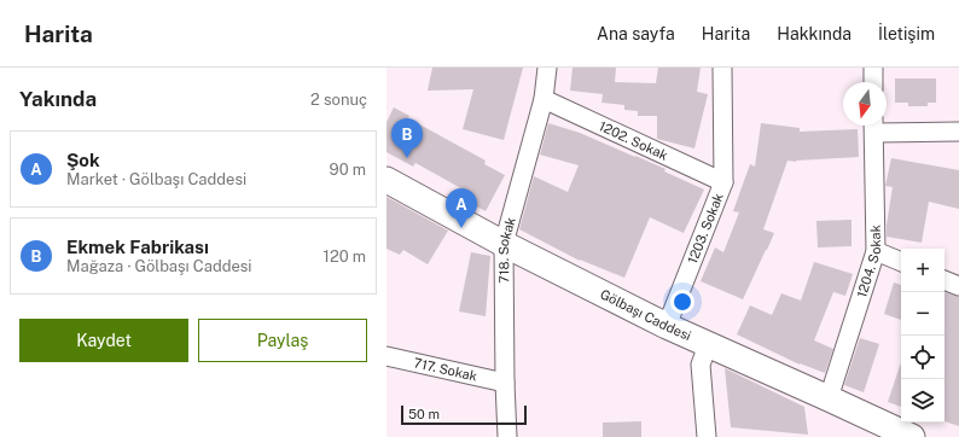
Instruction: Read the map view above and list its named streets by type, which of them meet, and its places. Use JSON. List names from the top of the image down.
{
  "streets": {
    "main road": ["Gölbaşı Caddesi"],
    "street": [
      "1202. Sokak",
      "1203. Sokak",
      "718. Sokak",
      "1204. Sokak",
      "717. Sokak"
    ]
  },
  "crossings": [
    ["1202. Sokak", "1203. Sokak"],
    ["1202. Sokak", "718. Sokak"],
    ["1203. Sokak", "Gölbaşı Caddesi"],
    ["718. Sokak", "Gölbaşı Caddesi"],
    ["718. Sokak", "717. Sokak"],
    ["1204. Sokak", "Gölbaşı Caddesi"]
  ],
  "scale_bar": "50 m",
  "north": "bottom",
  "page": {
    "header": "Harita",
    "nav": [
      "Ana sayfa",
      "Harita",
      "Hakkında",
      "İletişim"
    ],
    "heading": ["Yakında", "2 sonuç"],
    "pins": ["B", "A"],
    "list": [
      {
        "mark": "A",
        "name": "Şok",
        "note": "Market · Gölbaşı Caddesi",
        "value": "90 m"
      },
      {
        "mark": "B",
        "name": "Ekmek Fabrikası",
        "note": "Mağaza · Gölbaşı Caddesi",
        "value": "120 m"
      }
    ],
    "map_buttons": ["+", "−"],
    "buttons": ["Kaydet", "Paylaş"],
    "scale": "50 m"
  }
}
